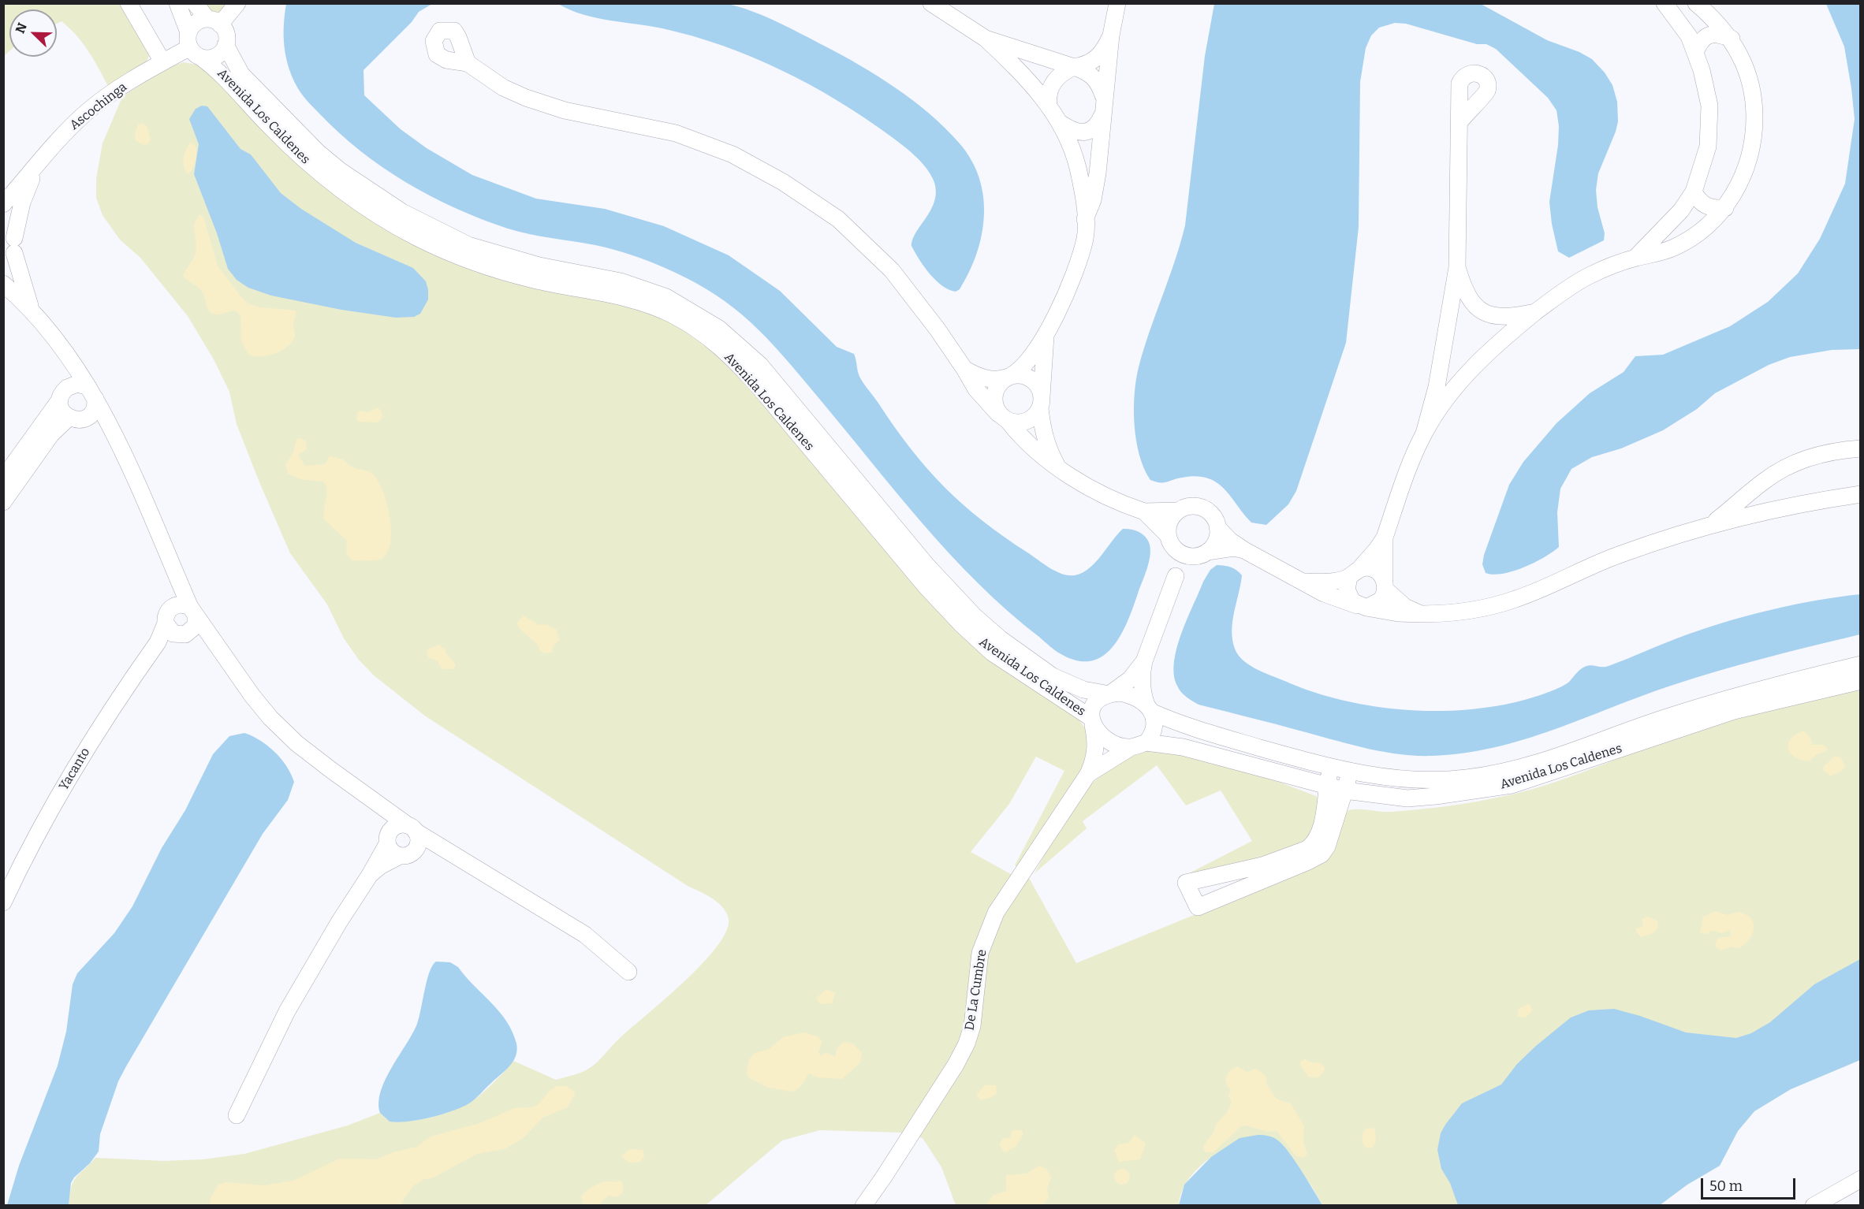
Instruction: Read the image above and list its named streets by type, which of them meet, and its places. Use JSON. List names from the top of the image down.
{
  "streets": {
    "street": [
      "Ascochinga",
      "Avenida Los Caldenes",
      "Yacanto",
      "De La Cumbre"
    ]
  },
  "crossings": [
    ["Ascochinga", "Avenida Los Caldenes"]
  ],
  "scale_bar": "50 m",
  "north": "top left"
}
